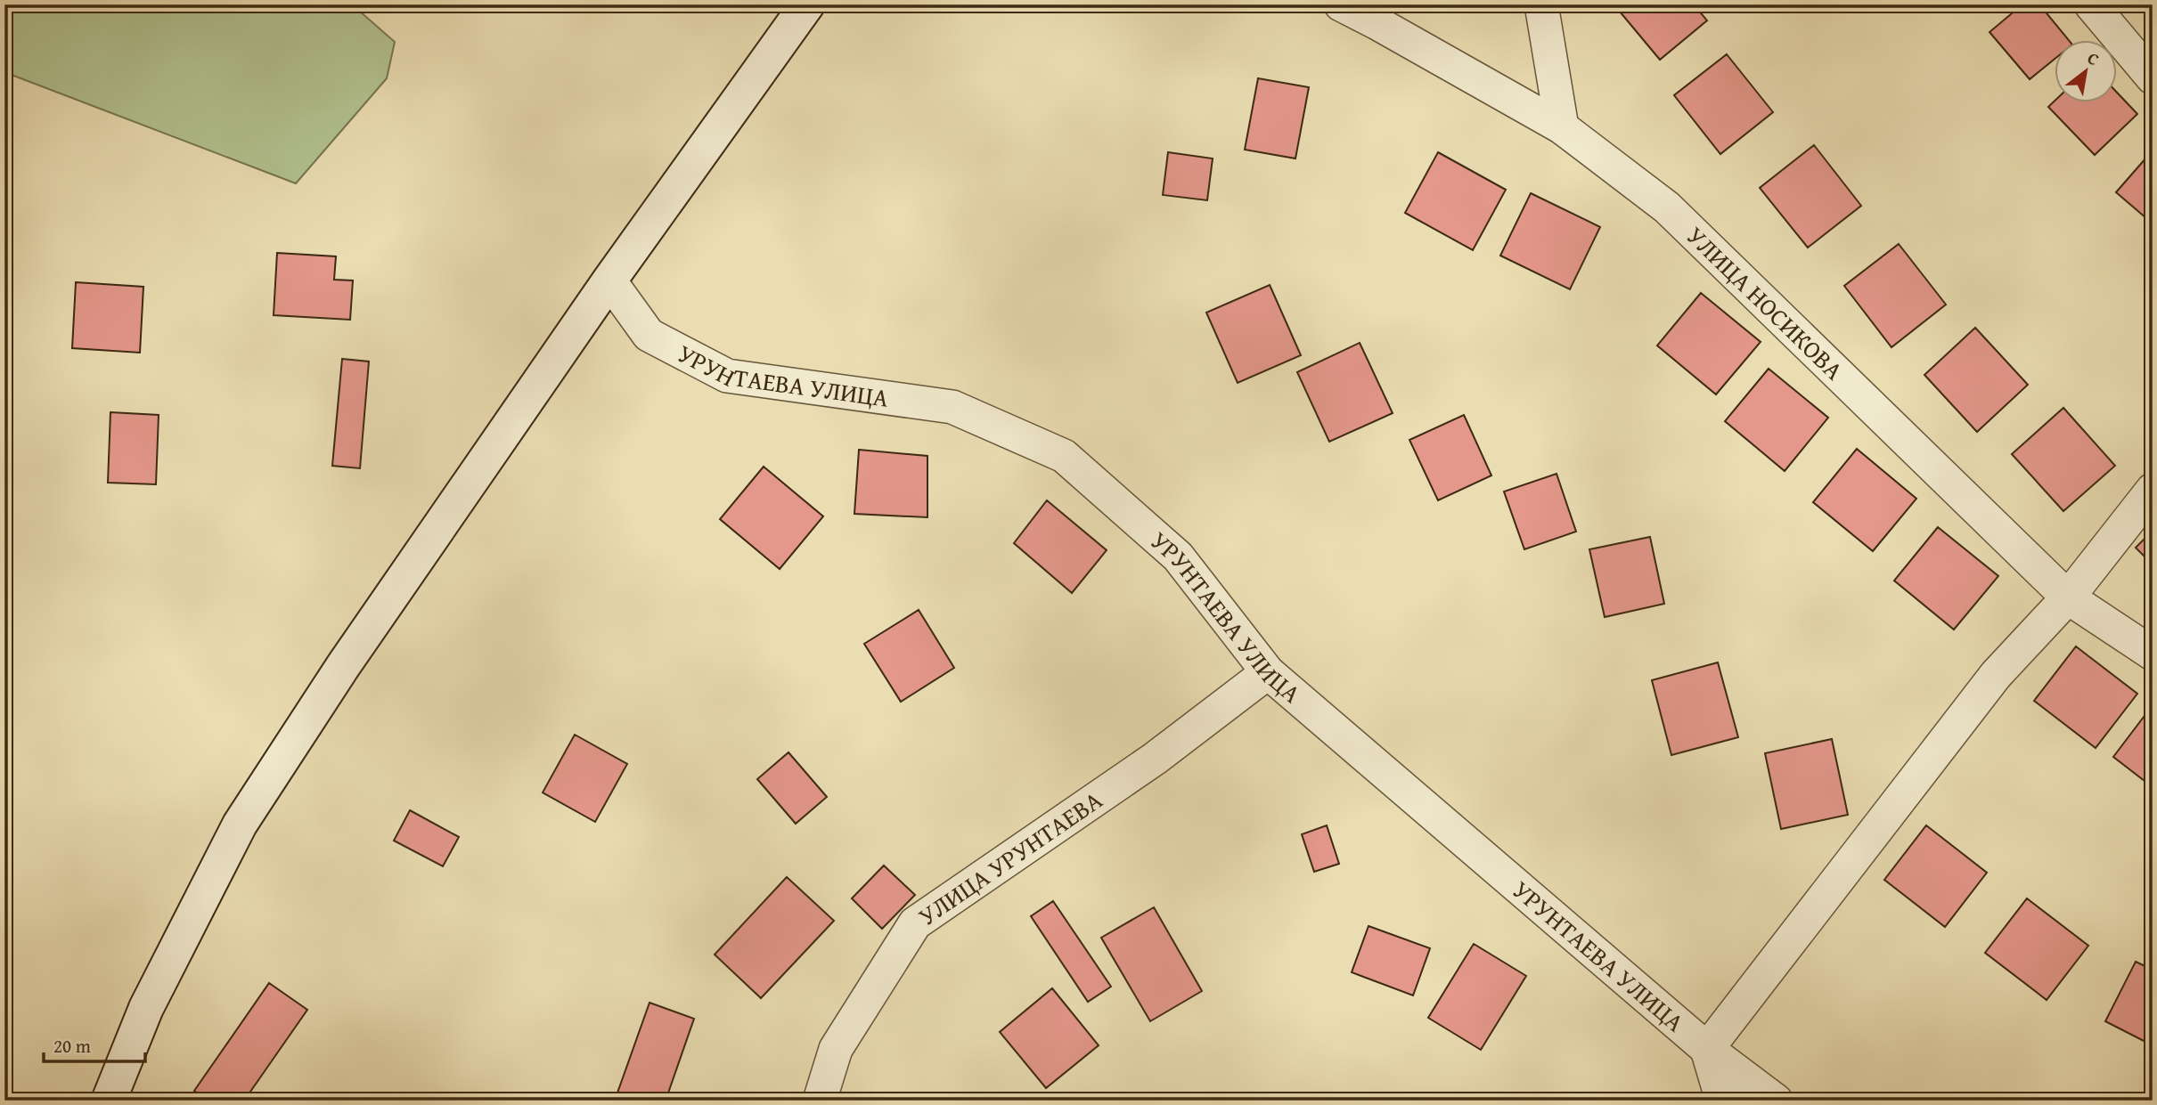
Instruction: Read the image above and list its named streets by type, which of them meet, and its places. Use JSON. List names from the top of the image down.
{
  "streets": {
    "street": ["УЛИЦА НОСИКОВА", "УРУНТАЕВА УЛИЦА", "УЛИЦА УРУНТАЕВА"]
  },
  "crossings": [
    ["УРУНТАЕВА УЛИЦА", "УЛИЦА УРУНТАЕВА"]
  ],
  "scale_bar": "20 m",
  "north": "top right"
}
